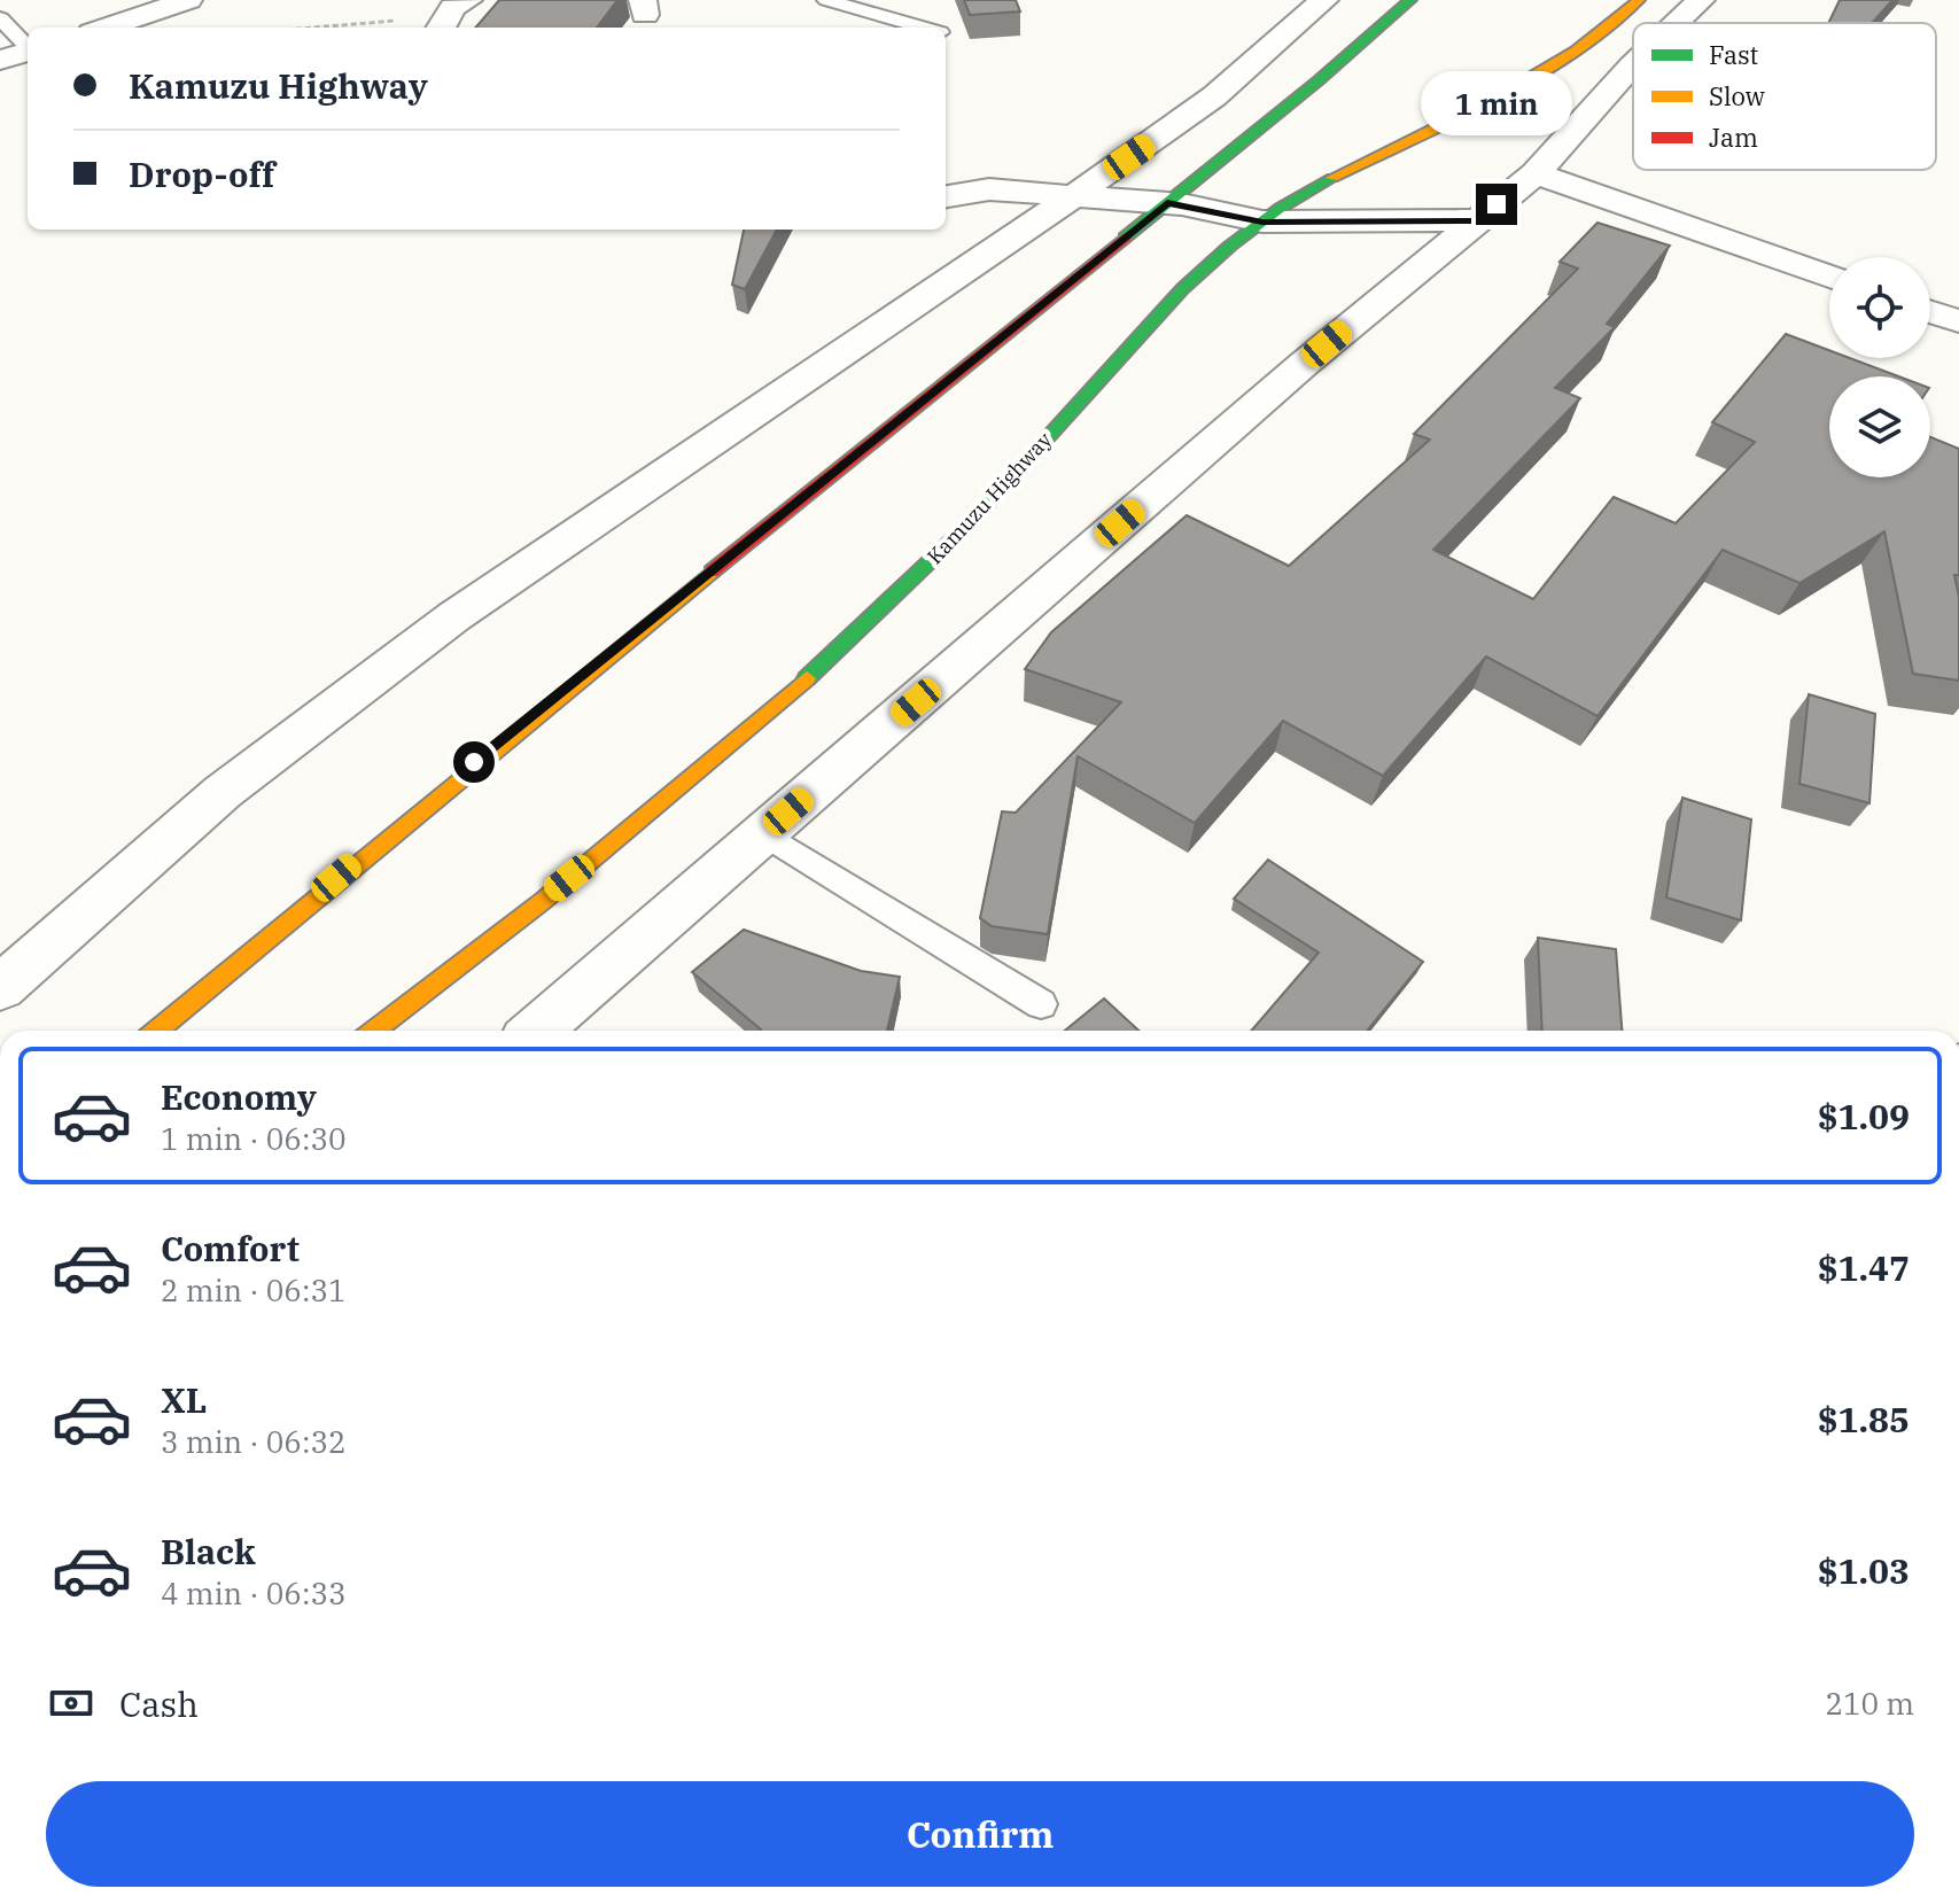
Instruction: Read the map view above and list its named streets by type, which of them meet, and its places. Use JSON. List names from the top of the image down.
{
  "streets": {
    "highway": ["Kamuzu Highway"]
  },
  "legend": ["Fast", "Slow", "Jam"],
  "page": {
    "banner": ["Kamuzu Highway", "Drop-off"],
    "bubble": "1 min",
    "list": [
      {
        "name": "Economy",
        "note": "1 min · 06:30",
        "value": "$1.09"
      },
      {
        "name": "Comfort",
        "note": "2 min · 06:31",
        "value": "$1.47"
      },
      {
        "name": "XL",
        "note": "3 min · 06:32",
        "value": "$1.85"
      },
      {
        "name": "Black",
        "note": "4 min · 06:33",
        "value": "$1.03"
      }
    ],
    "pay": ["Cash", "210 m"],
    "buttons": "Confirm"
  }
}
